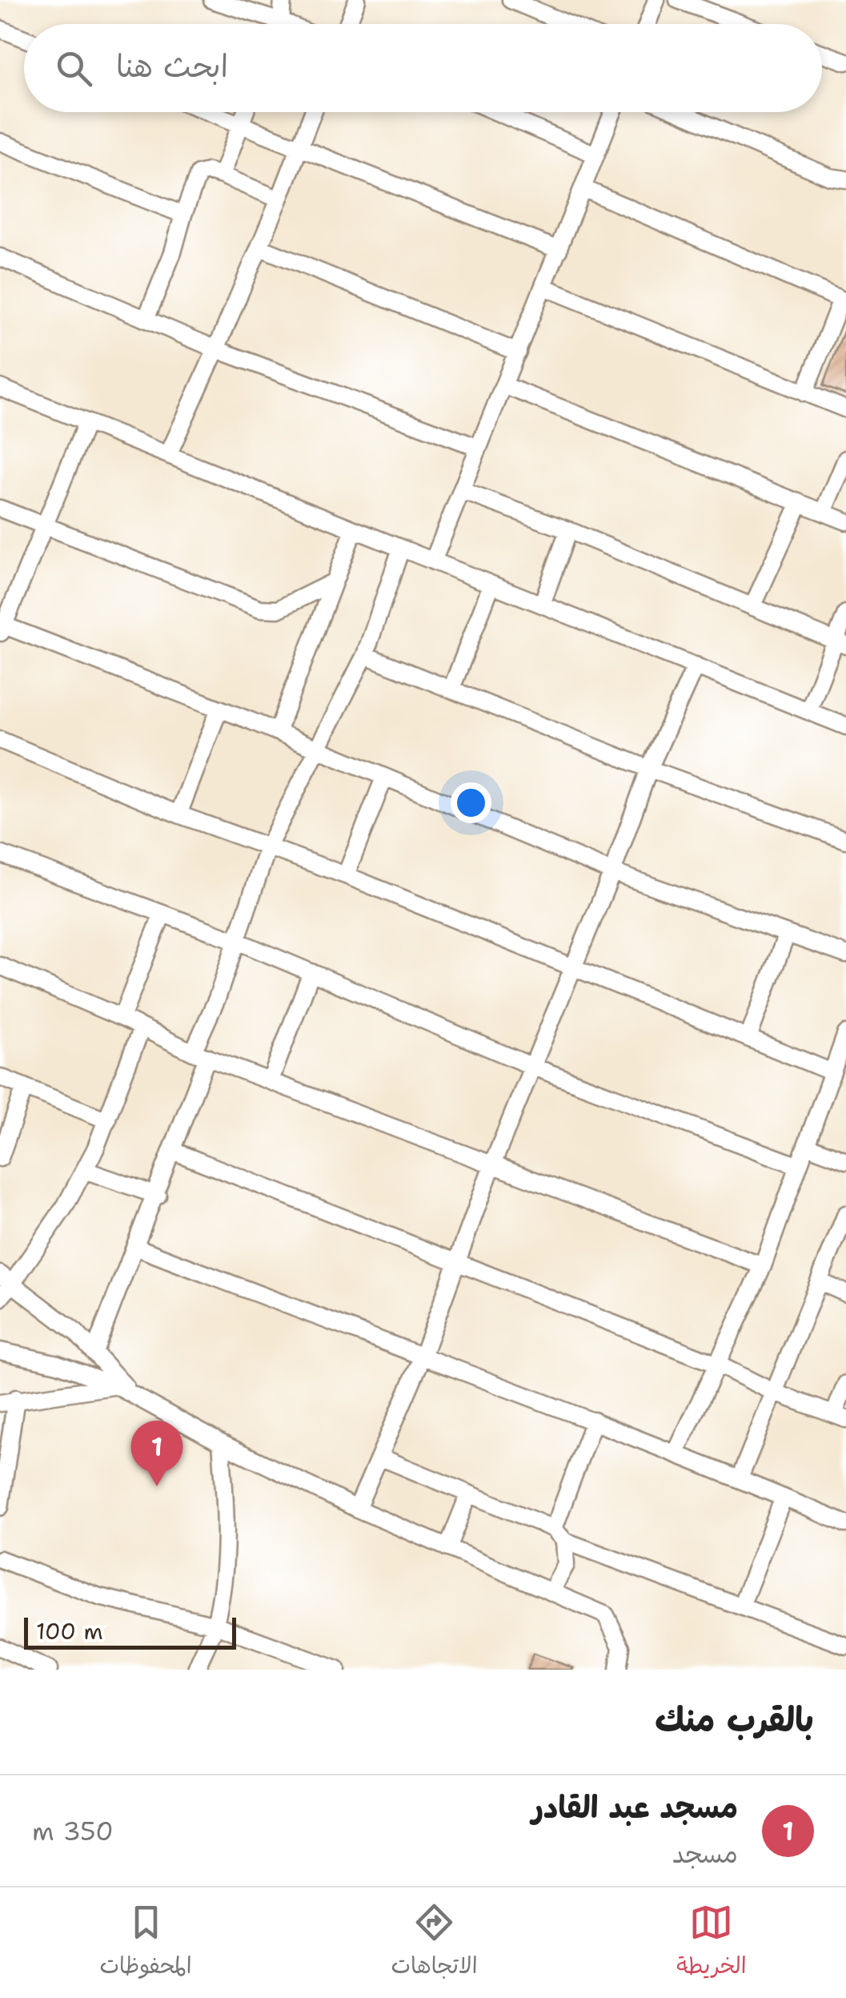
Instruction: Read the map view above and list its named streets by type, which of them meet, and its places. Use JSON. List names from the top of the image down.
{
  "scale_bar": "100 m",
  "page": {
    "search": "ابحث هنا",
    "pins": "1",
    "scale": "100 m",
    "heading": "بالقرب منك",
    "list": [
      {
        "mark": "1",
        "name": "مسجد عبد القادر",
        "note": "مسجد",
        "value": "350 m"
      }
    ],
    "nav": ["الخريطة", "الاتجاهات", "المحفوظات"]
  }
}
